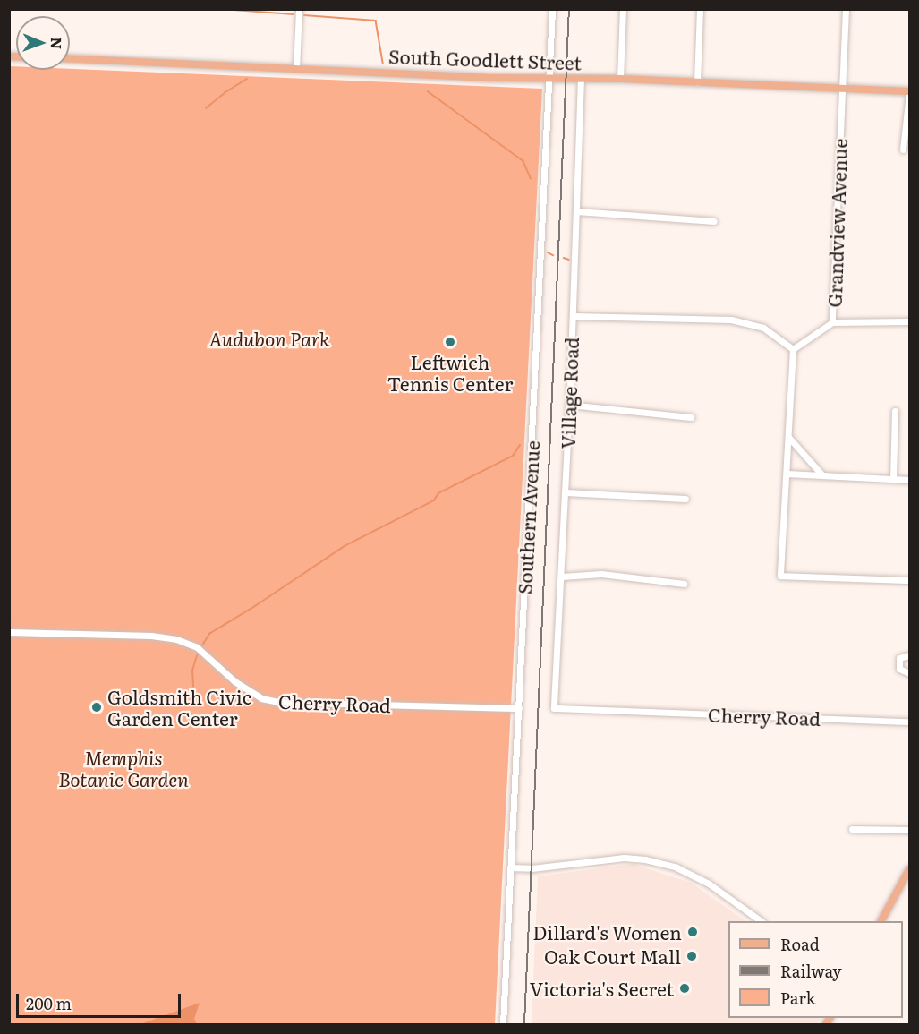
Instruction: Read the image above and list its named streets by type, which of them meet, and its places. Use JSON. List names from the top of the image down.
{
  "streets": {
    "main road": ["South Goodlett Street"],
    "street": [
      "Grandview Avenue",
      "Village Road",
      "Southern Avenue",
      "Cherry Road"
    ]
  },
  "crossings": [
    ["South Goodlett Street", "Grandview Avenue"],
    ["South Goodlett Street", "Village Road"],
    ["South Goodlett Street", "Southern Avenue"],
    ["Village Road", "Cherry Road"],
    ["Southern Avenue", "Cherry Road"]
  ],
  "parks": ["Audubon Park", "Memphis Botanic Garden"],
  "places": [
    "Leftwich Tennis Center",
    "Goldsmith Civic Garden Center",
    "Dillard's Women",
    "Oak Court Mall",
    "Victoria's Secret"
  ],
  "legend": ["Road", "Railway", "Park"],
  "scale_bar": "200 m",
  "north": "right"
}
